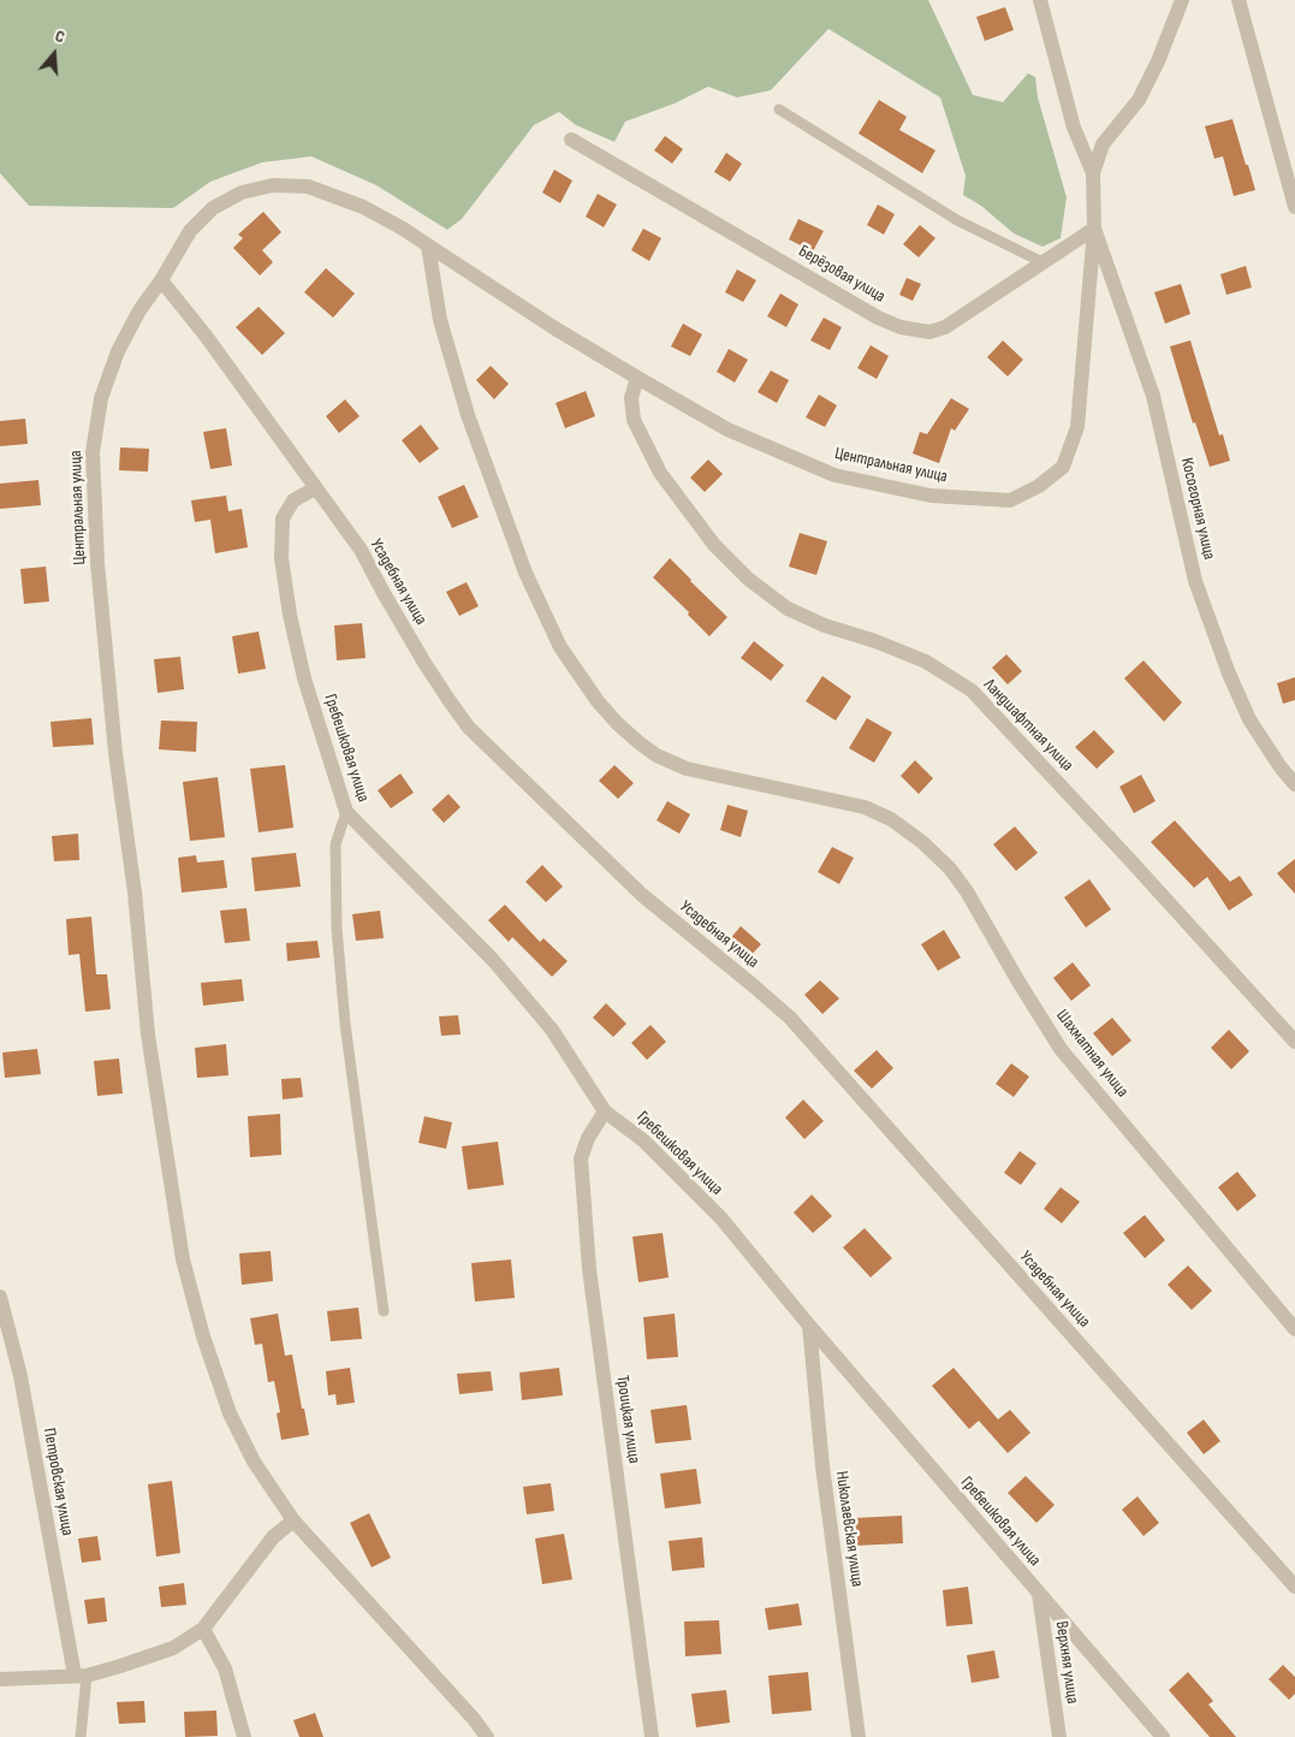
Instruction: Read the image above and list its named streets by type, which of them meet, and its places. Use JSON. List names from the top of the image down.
{
  "streets": {
    "street": [
      "Берёзовая улица",
      "Центральная улица",
      "Косогорная улица",
      "Усадебная улица",
      "Ландшафтная улица",
      "Гребешковая улица",
      "Шахматная улица",
      "Троицкая улица",
      "Петровская улица",
      "Николаевская улица",
      "Верхняя улица"
    ]
  },
  "crossings": [
    ["Берёзовая улица", "Центральная улица"],
    ["Берёзовая улица", "Косогорная улица"],
    ["Центральная улица", "Косогорная улица"],
    ["Центральная улица", "Усадебная улица"],
    ["Центральная улица", "Ландшафтная улица"],
    ["Центральная улица", "Шахматная улица"],
    ["Усадебная улица", "Гребешковая улица"],
    ["Гребешковая улица", "Троицкая улица"],
    ["Гребешковая улица", "Николаевская улица"],
    ["Гребешковая улица", "Верхняя улица"]
  ],
  "north": "top"
}
